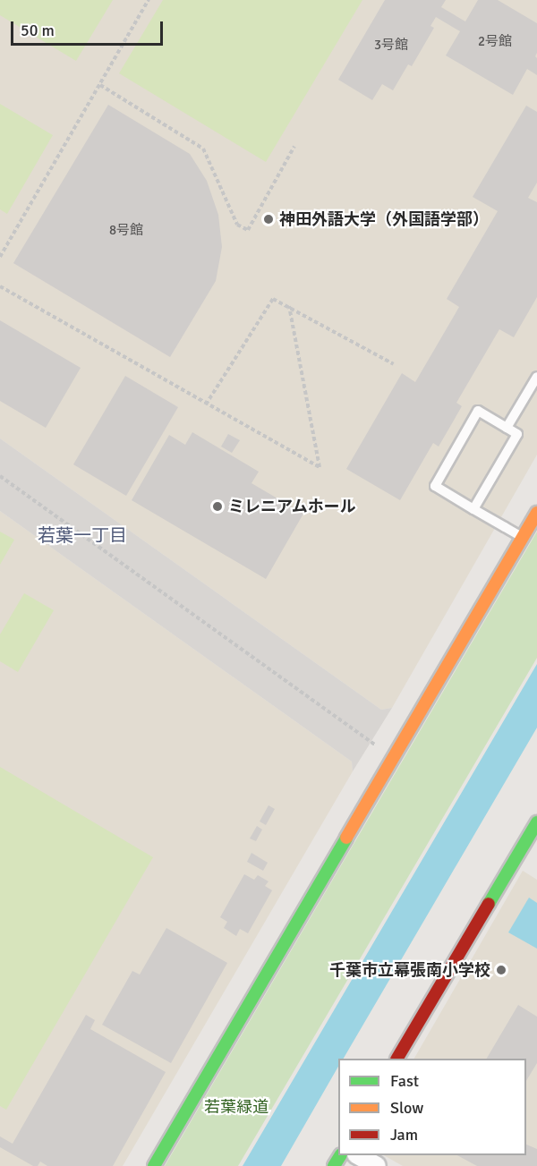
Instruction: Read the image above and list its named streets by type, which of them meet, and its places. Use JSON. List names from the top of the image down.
{
  "districts": ["若葉一丁目"],
  "parks": ["若葉緑道"],
  "places": ["神田外語大学（外国語学部）", "ミレニアムホール", "千葉市立幕張南小学校"],
  "house_numbers": ["2号館", "3号館", "8号館"],
  "legend": ["Fast", "Slow", "Jam"],
  "scale_bar": "50 m"
}
